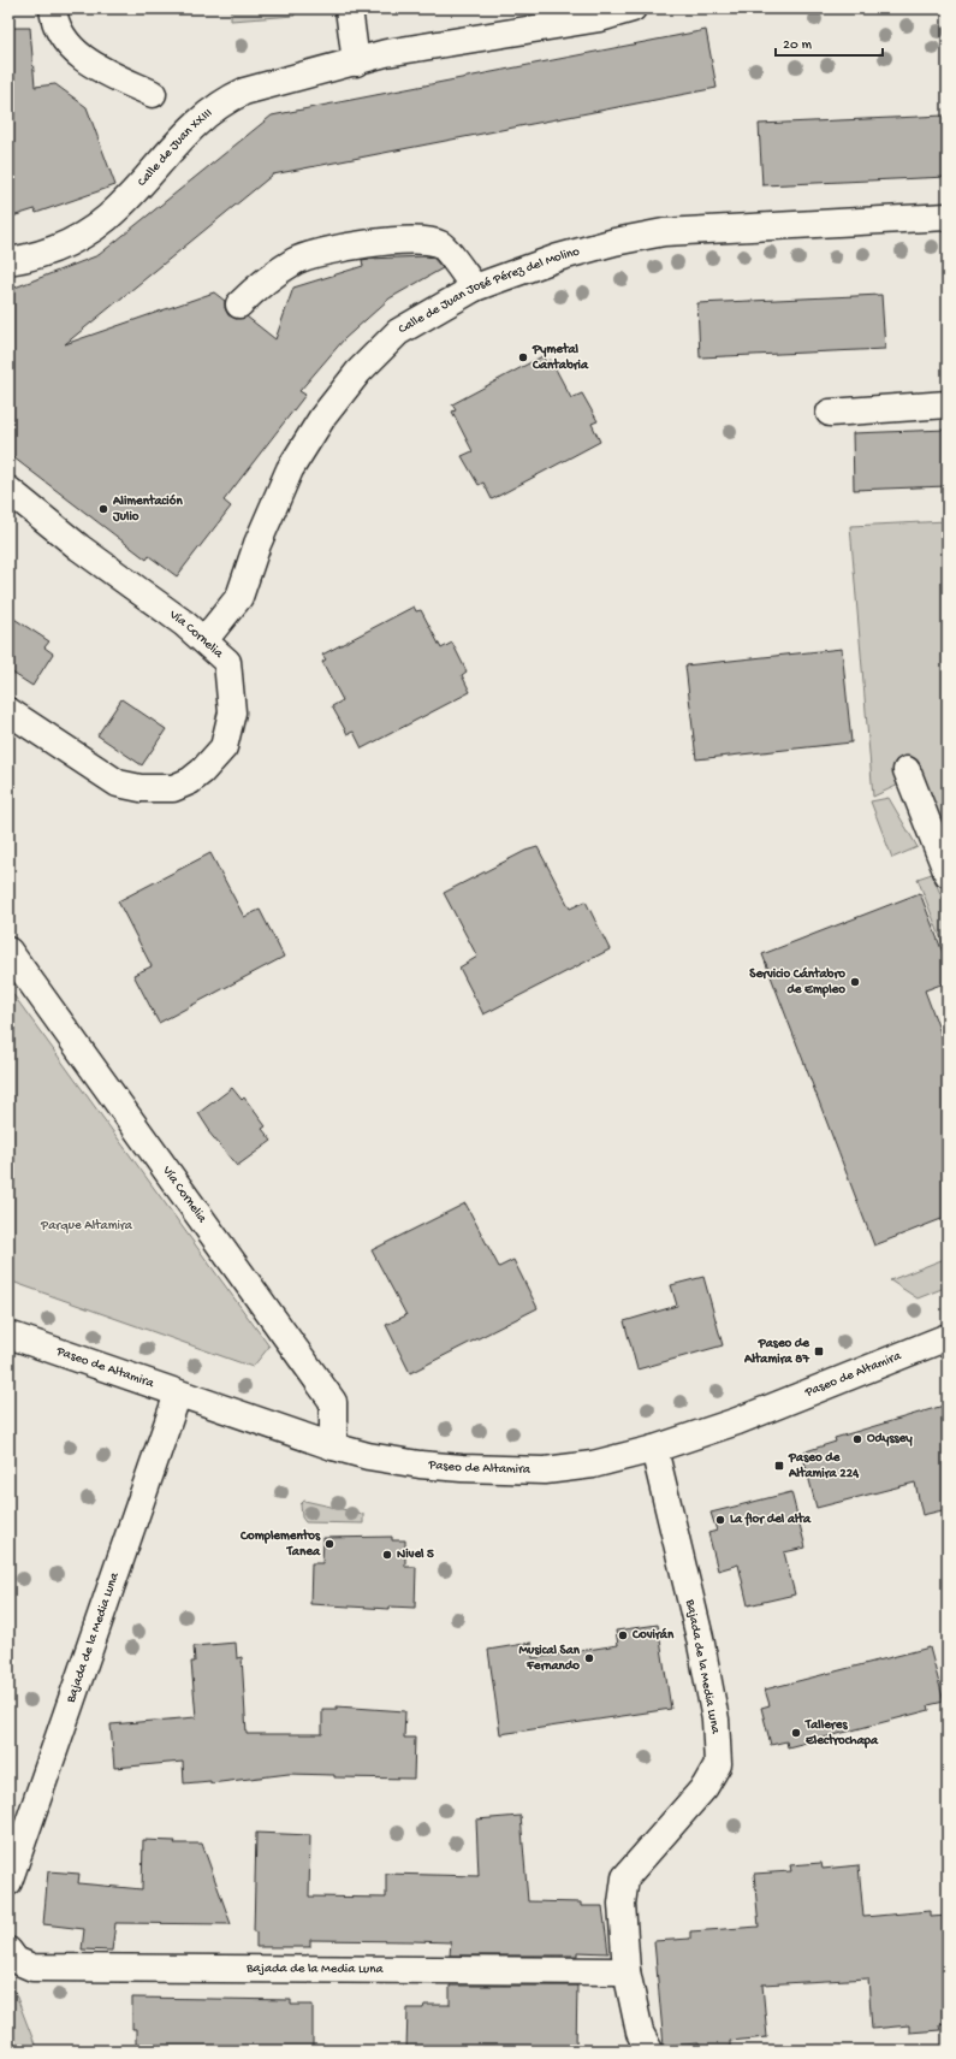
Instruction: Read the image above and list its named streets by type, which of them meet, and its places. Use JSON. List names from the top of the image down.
{
  "streets": {
    "street": [
      "Calle de Juan XXIII",
      "Calle de Juan José Pérez del Molino",
      "Vía Cornelia",
      "Paseo de Altamira",
      "Bajada de la Media Luna"
    ]
  },
  "crossings": [
    ["Calle de Juan José Pérez del Molino", "Vía Cornelia"],
    ["Vía Cornelia", "Paseo de Altamira"],
    ["Paseo de Altamira", "Bajada de la Media Luna"]
  ],
  "parks": ["Parque Altamira"],
  "places": {
    "other": [
      "Pymetal Cantabria",
      "Alimentación Julio",
      "Servicio Cántabro de Empleo",
      "Odyssey",
      "La flor del alta",
      "Complementos Tanea",
      "Nivel 5",
      "Covirán",
      "Musical San Fernando",
      "Talleres Electrochapa"
    ],
    "transit": ["Paseo de Altamira 87", "Paseo de Altamira 224"]
  },
  "scale_bar": "20 m"
}
